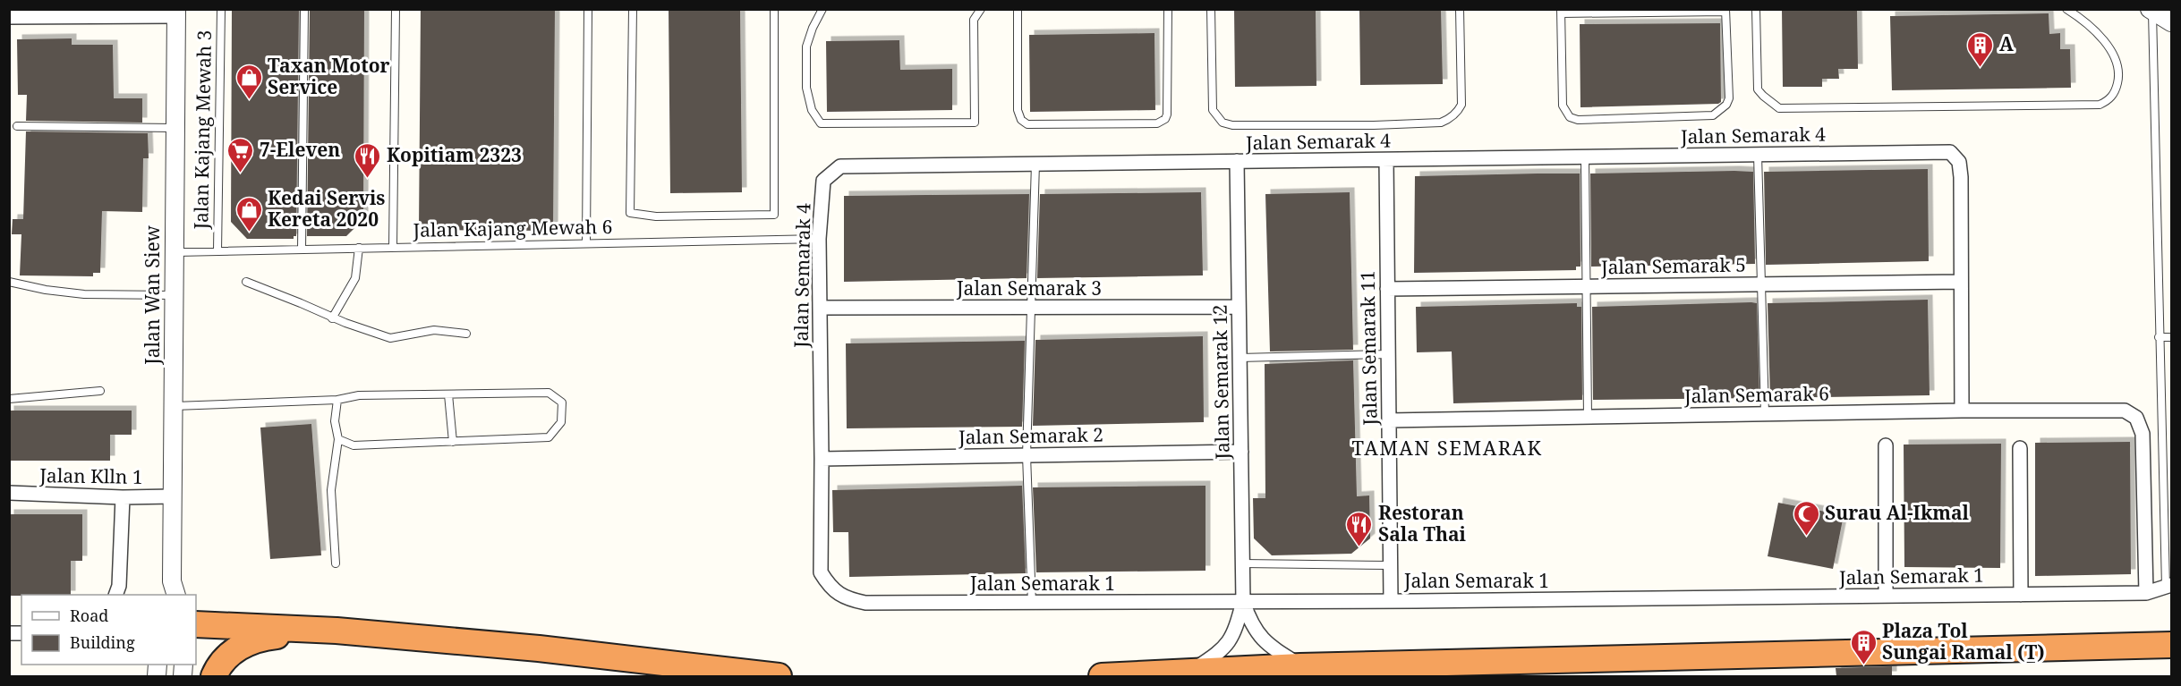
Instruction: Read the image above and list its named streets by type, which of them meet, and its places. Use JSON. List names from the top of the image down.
{
  "streets": {
    "street": [
      "Jalan Semarak 4",
      "Jalan Semarak 5",
      "Jalan Semarak 3",
      "Jalan Wan Siew",
      "Jalan Semarak 11",
      "Jalan Semarak 12",
      "Jalan Semarak 6",
      "Jalan Semarak 2",
      "Jalan Klln 1",
      "Jalan Semarak 1"
    ],
    "lane": ["Jalan Kajang Mewah 3", "Jalan Kajang Mewah 6"]
  },
  "crossings": [
    ["Jalan Kajang Mewah 3", "Jalan Kajang Mewah 6"],
    ["Jalan Semarak 4", "Jalan Kajang Mewah 6"],
    ["Jalan Semarak 4", "Jalan Semarak 5"],
    ["Jalan Semarak 4", "Jalan Semarak 3"],
    ["Jalan Semarak 4", "Jalan Semarak 11"],
    ["Jalan Semarak 4", "Jalan Semarak 12"],
    ["Jalan Semarak 4", "Jalan Semarak 6"],
    ["Jalan Semarak 4", "Jalan Semarak 2"],
    ["Jalan Semarak 4", "Jalan Semarak 1"],
    ["Jalan Kajang Mewah 6", "Jalan Wan Siew"],
    ["Jalan Semarak 5", "Jalan Semarak 11"],
    ["Jalan Semarak 3", "Jalan Semarak 12"],
    ["Jalan Wan Siew", "Jalan Klln 1"],
    ["Jalan Semarak 11", "Jalan Semarak 6"],
    ["Jalan Semarak 11", "Jalan Semarak 1"],
    ["Jalan Semarak 12", "Jalan Semarak 2"],
    ["Jalan Semarak 12", "Jalan Semarak 1"],
    ["Jalan Semarak 6", "Jalan Semarak 1"]
  ],
  "districts": ["TAMAN SEMARAK"],
  "places": {
    "building": ["A", "Plaza Tol Sungai Ramal (T)"],
    "shop": ["Taxan Motor Service", "Kedai Servis Kereta 2020"],
    "supermarket": ["7-Eleven"],
    "restaurant": ["Kopitiam 2323", "Restoran Sala Thai"],
    "mosque": ["Surau Al-Ikmal"]
  },
  "legend": ["Road", "Building"]
}
